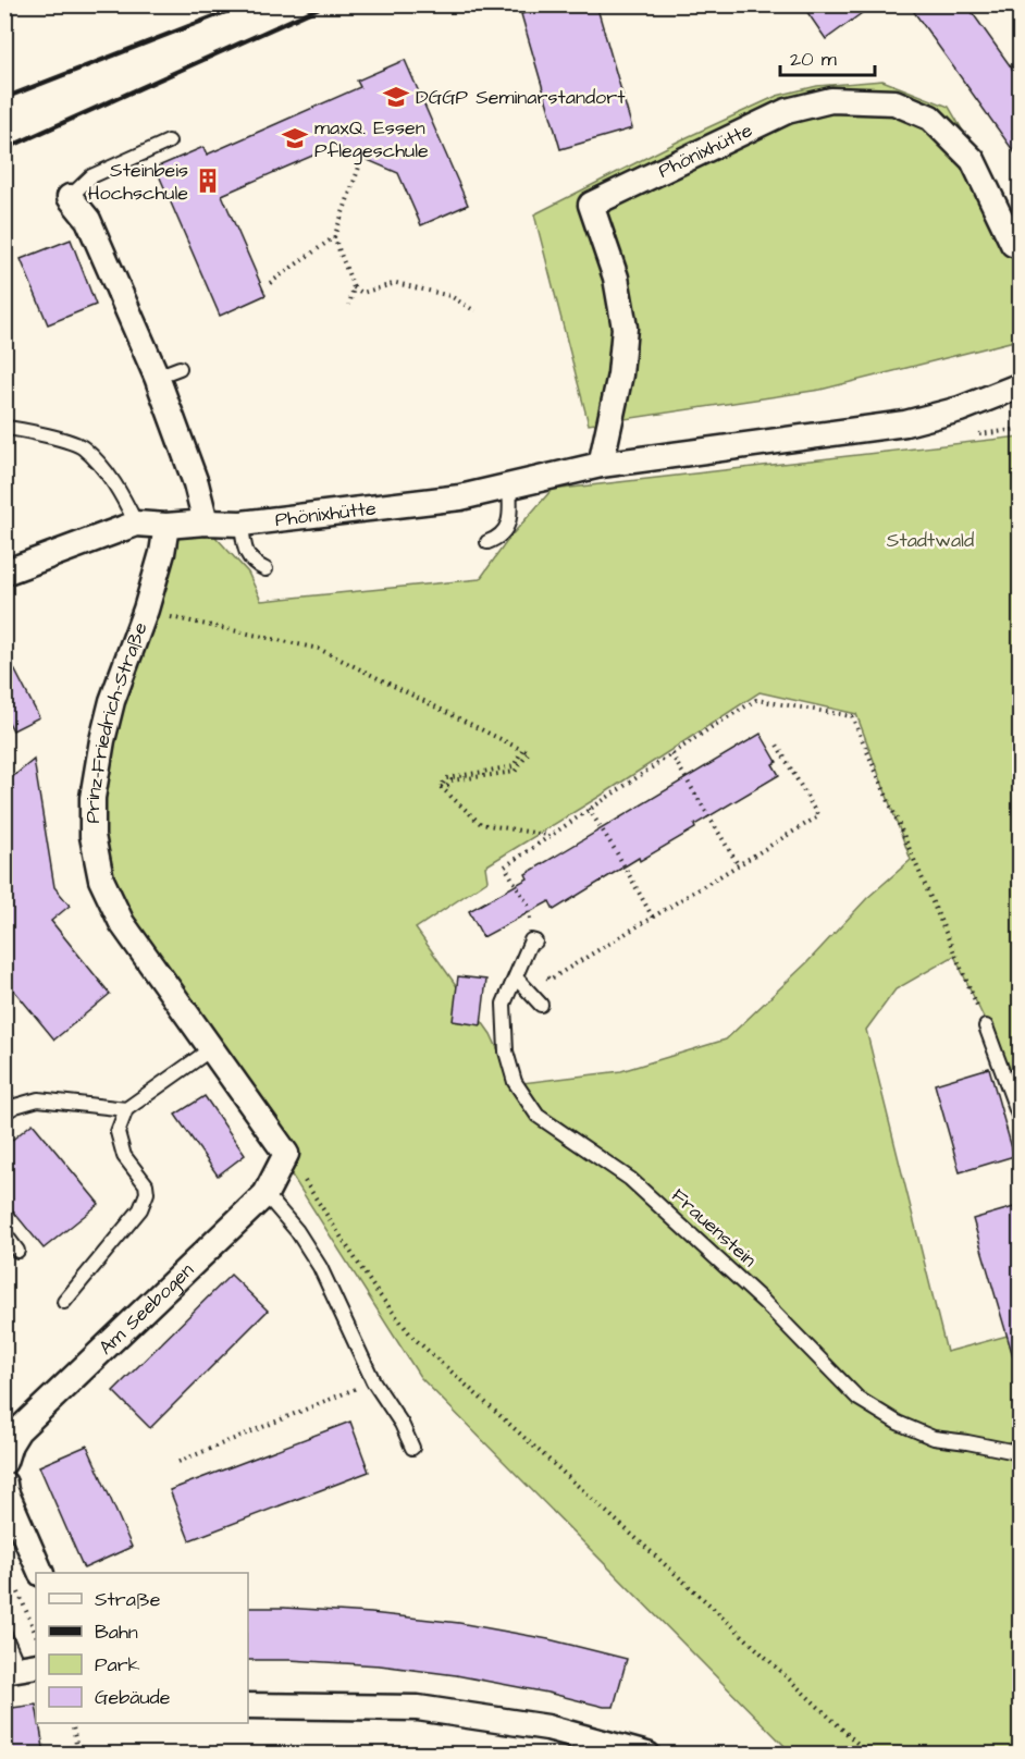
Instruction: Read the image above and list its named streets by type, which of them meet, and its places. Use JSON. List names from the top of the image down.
{
  "streets": {
    "street": ["Phönixhütte", "Prinz-Friedrich-Straße", "Am Seebogen"],
    "lane": ["Frauenstein"]
  },
  "crossings": [
    ["Phönixhütte", "Prinz-Friedrich-Straße"],
    ["Prinz-Friedrich-Straße", "Am Seebogen"]
  ],
  "parks": ["Stadtwald"],
  "places": {
    "school or university": ["DGGP Seminarstandort", "maxQ. Essen Pflegeschule"],
    "building": ["Steinbeis Hochschule"]
  },
  "legend": [
    "Straße",
    "Bahn",
    "Park",
    "Gebäude"
  ],
  "scale_bar": "20 m"
}
